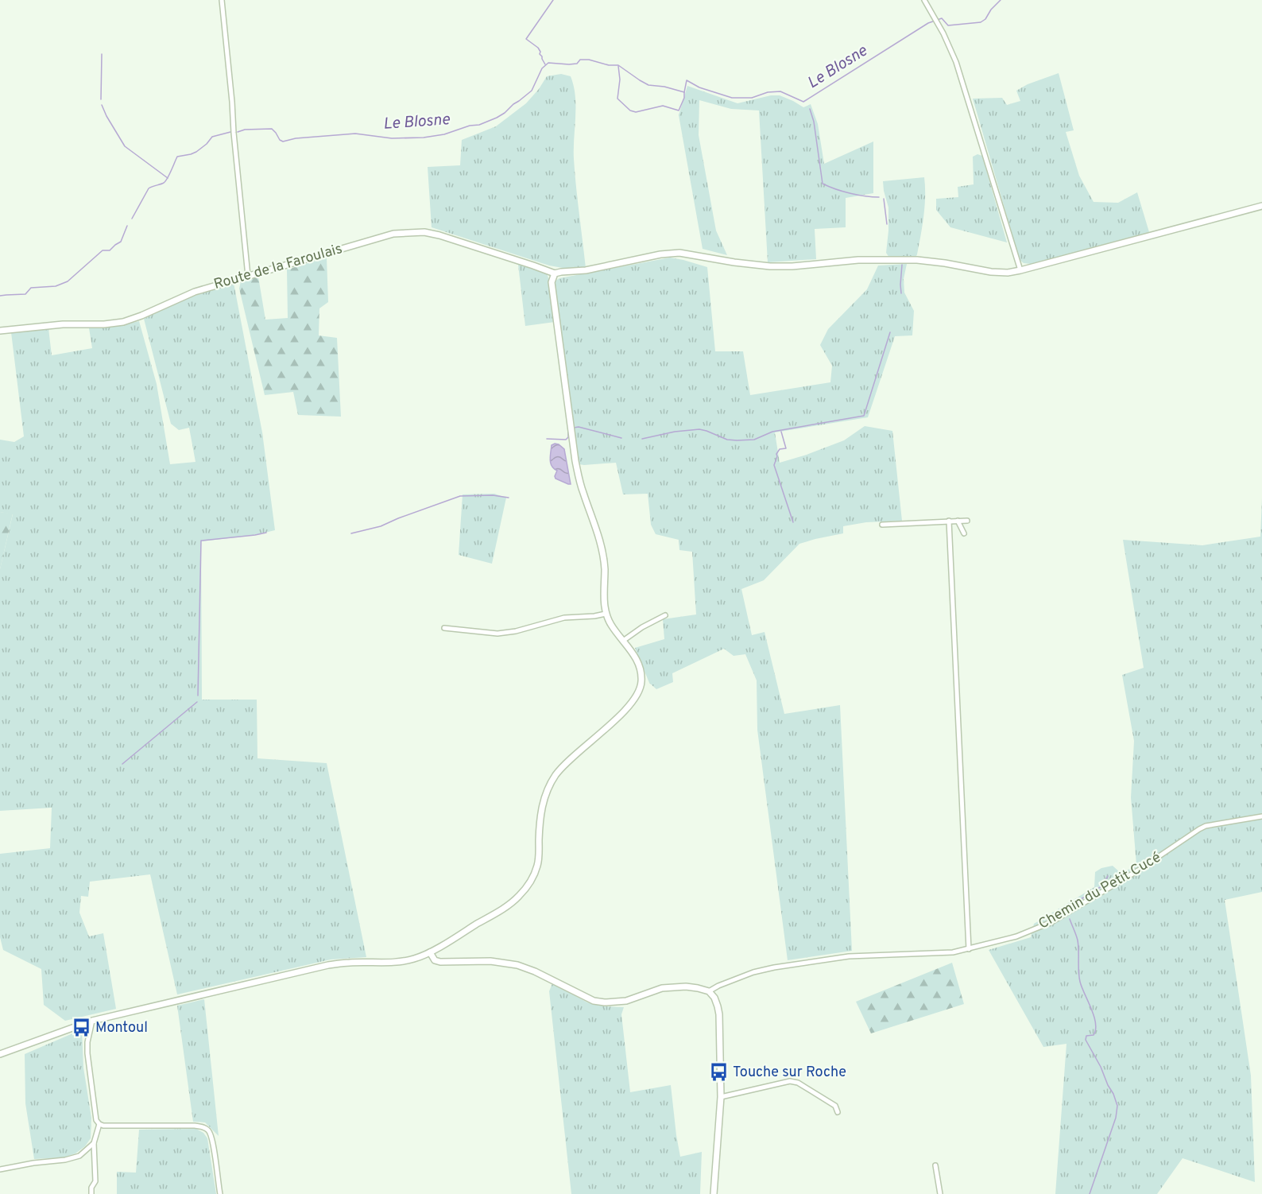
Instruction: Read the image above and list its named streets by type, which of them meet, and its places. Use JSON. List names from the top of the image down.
{
  "streets": {
    "street": ["Route de la Faroulais", "Chemin du Petit Cucé"]
  },
  "water": ["Le Blosne"],
  "places": {
    "bus stop": ["Montoul", "Touche sur Roche"]
  }
}
